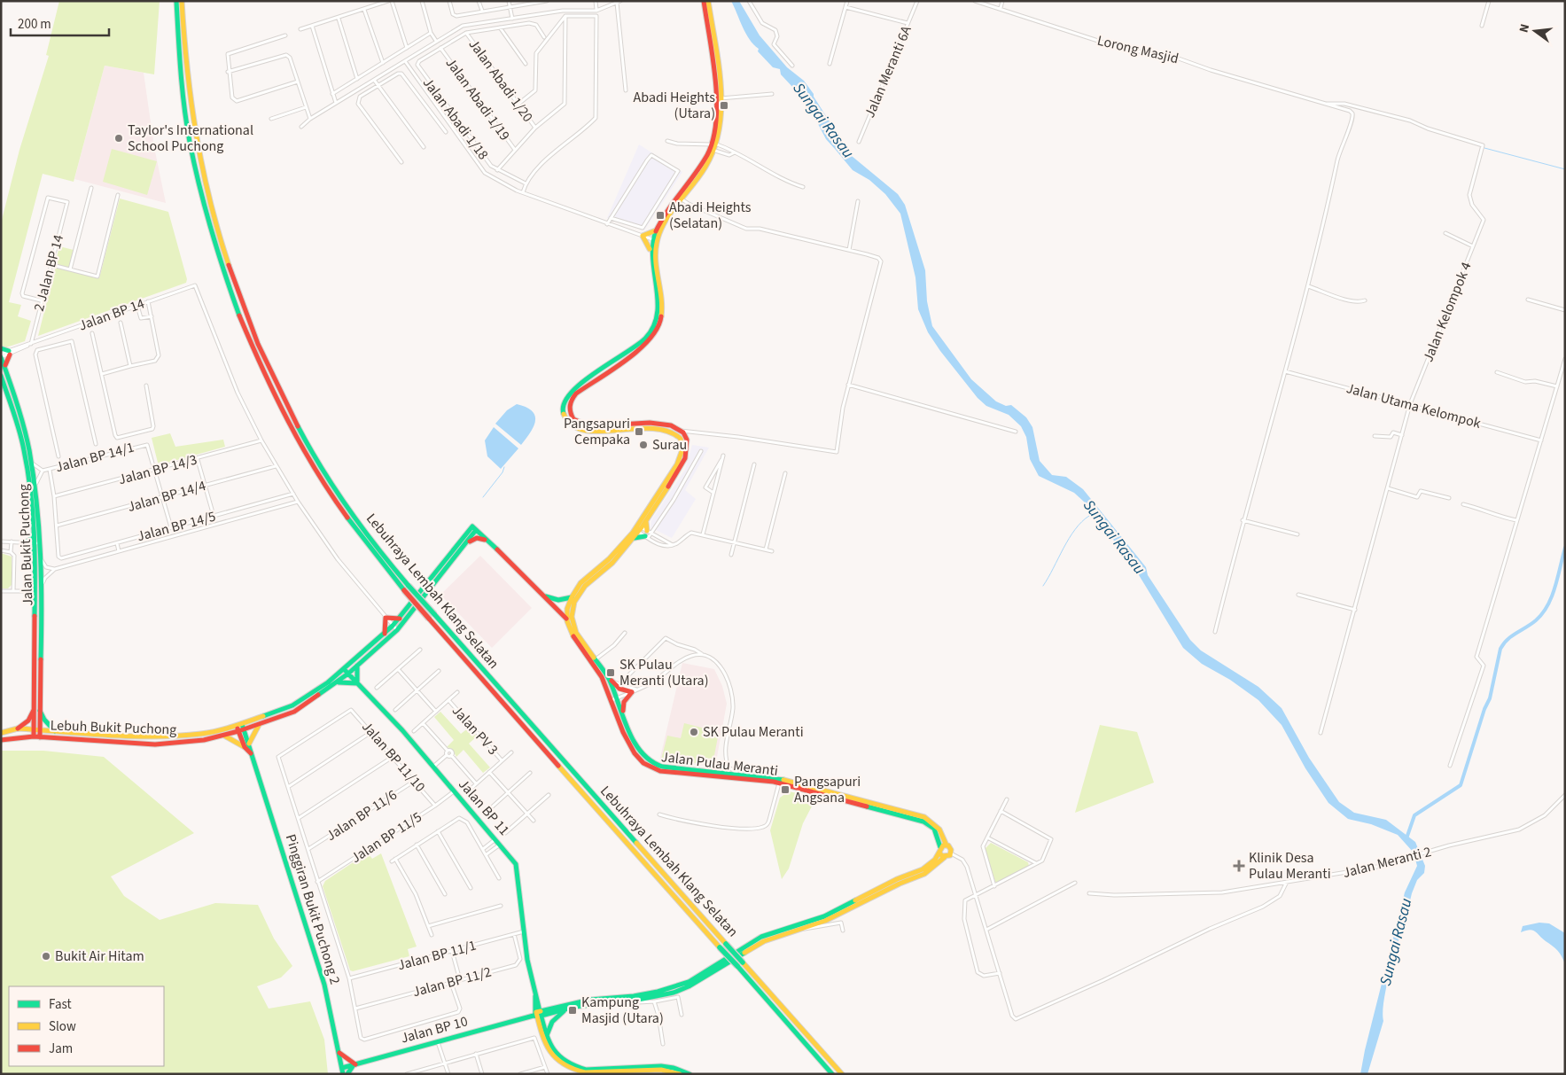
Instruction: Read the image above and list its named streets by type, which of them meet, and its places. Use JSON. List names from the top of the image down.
{
  "streets": {
    "main road": [
      "Jalan Bukit Puchong",
      "Lebuhraya Lembah Klang Selatan",
      "Lebuh Bukit Puchong",
      "Jalan Pulau Meranti",
      "Jalan BP 11",
      "Pinggiran Bukit Puchong 2",
      "Jalan BP 10"
    ],
    "street": [
      "Lorong Masjid",
      "Jalan Meranti 6A",
      "Jalan Abadi 1/20",
      "Jalan Abadi 1/19",
      "Jalan Abadi 1/18",
      "2 Jalan BP 14",
      "Jalan Kelompok 4",
      "Jalan BP 14",
      "Jalan Utama Kelompok",
      "Jalan BP 14/1",
      "Jalan BP 14/3",
      "Jalan BP 14/4",
      "Jalan BP 14/5",
      "Jalan PV 3",
      "Jalan BP 11/10",
      "Jalan BP 11/6",
      "Jalan BP 11/5",
      "Jalan Meranti 2",
      "Jalan BP 11/1",
      "Jalan BP 11/2"
    ]
  },
  "crossings": [
    ["Lorong Masjid", "Jalan Kelompok 4"],
    ["Jalan Abadi 1/20", "Jalan Abadi 1/18"],
    ["Jalan Abadi 1/19", "Jalan Abadi 1/18"],
    ["2 Jalan BP 14", "Jalan BP 14"],
    ["Jalan Kelompok 4", "Jalan Utama Kelompok"],
    ["Jalan BP 14", "Jalan BP 14/3"],
    ["Jalan BP 14", "Jalan Bukit Puchong"],
    ["Jalan BP 14/1", "Jalan BP 14/3"],
    ["Jalan BP 14/4", "Jalan BP 14/5"],
    ["Jalan Bukit Puchong", "Lebuh Bukit Puchong"],
    ["Lebuh Bukit Puchong", "Jalan BP 11"],
    ["Lebuh Bukit Puchong", "Pinggiran Bukit Puchong 2"],
    ["Jalan BP 11/10", "Jalan BP 11/6"],
    ["Jalan BP 11/10", "Jalan BP 11/5"],
    ["Jalan BP 11", "Jalan BP 11/5"],
    ["Jalan BP 11", "Jalan BP 11/1"],
    ["Jalan BP 11", "Jalan BP 10"],
    ["Pinggiran Bukit Puchong 2", "Jalan BP 10"],
    ["Jalan BP 11/1", "Jalan BP 11/2"]
  ],
  "water": ["Sungai Rasau"],
  "places": {
    "transit": [
      "Abadi Heights (Utara)",
      "Abadi Heights (Selatan)",
      "Pangsapuri Cempaka",
      "SK Pulau Meranti (Utara)",
      "Pangsapuri Angsana",
      "Kampung Masjid (Utara)"
    ],
    "other": [
      "Taylor's International School Puchong",
      "Surau",
      "SK Pulau Meranti",
      "Bukit Air Hitam"
    ],
    "health": ["Klinik Desa Pulau Meranti"]
  },
  "legend": ["Fast", "Slow", "Jam"],
  "scale_bar": "200 m",
  "north": "left"
}
